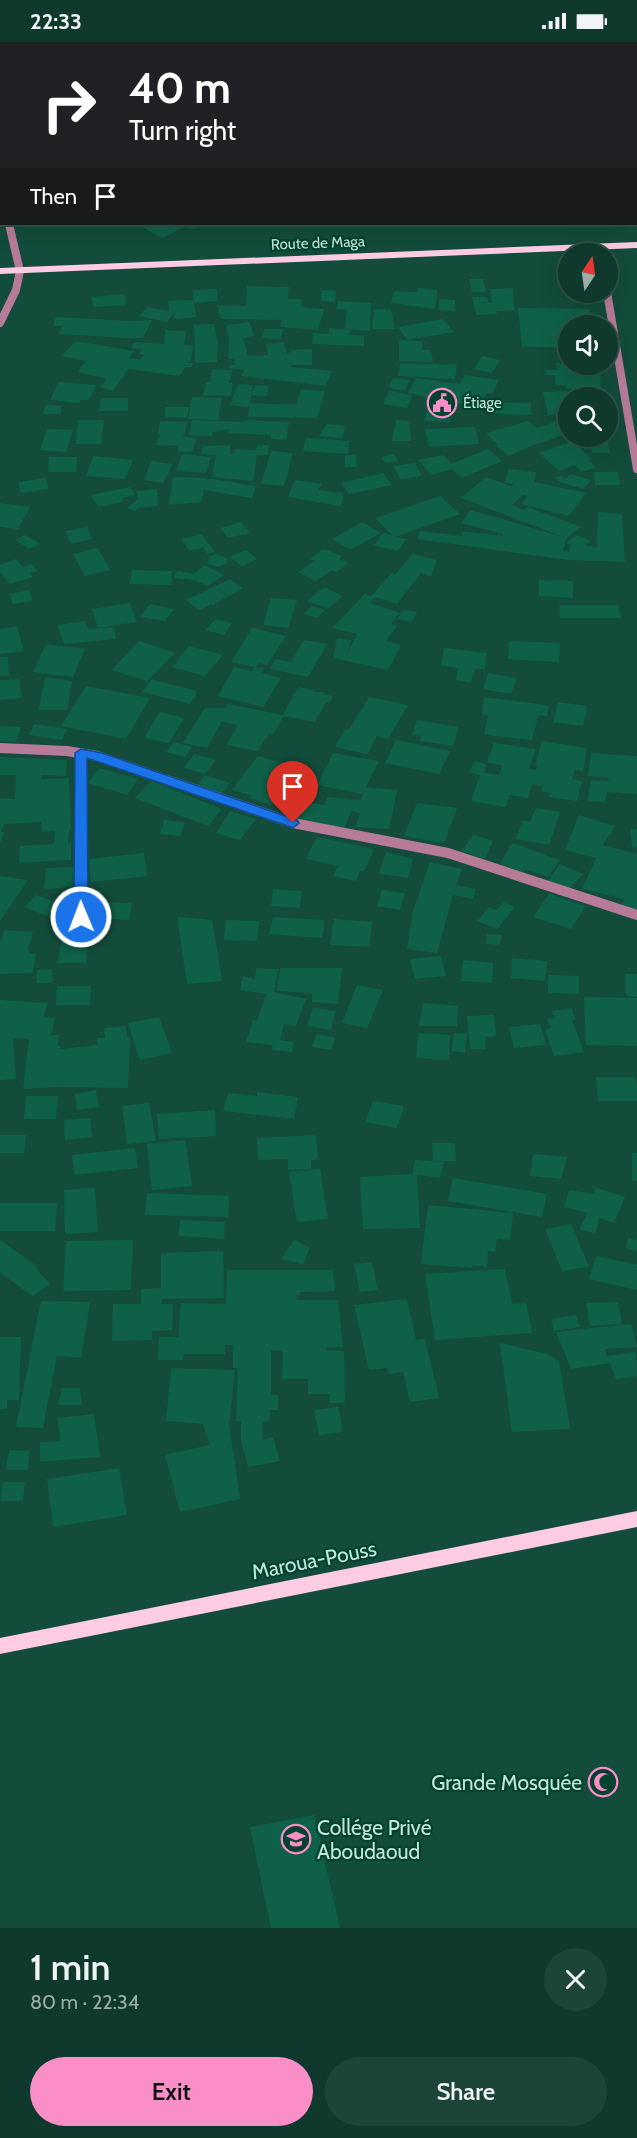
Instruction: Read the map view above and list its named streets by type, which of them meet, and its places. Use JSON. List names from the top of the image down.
{
  "streets": {
    "main road": ["Route de Maga", "Maroua-Pouss"]
  },
  "places": {
    "public building": ["Étiage"],
    "mosque": ["Grande Mosquée"],
    "school or university": ["Collége Privé Aboudaoud"]
  },
  "north": "top",
  "page": {
    "status": "22:33",
    "turn": ["40 m", "Turn right"],
    "then": "Then",
    "heading": ["1 min", "80 m · 22:34"],
    "buttons": ["Exit", "Share"]
  }
}
